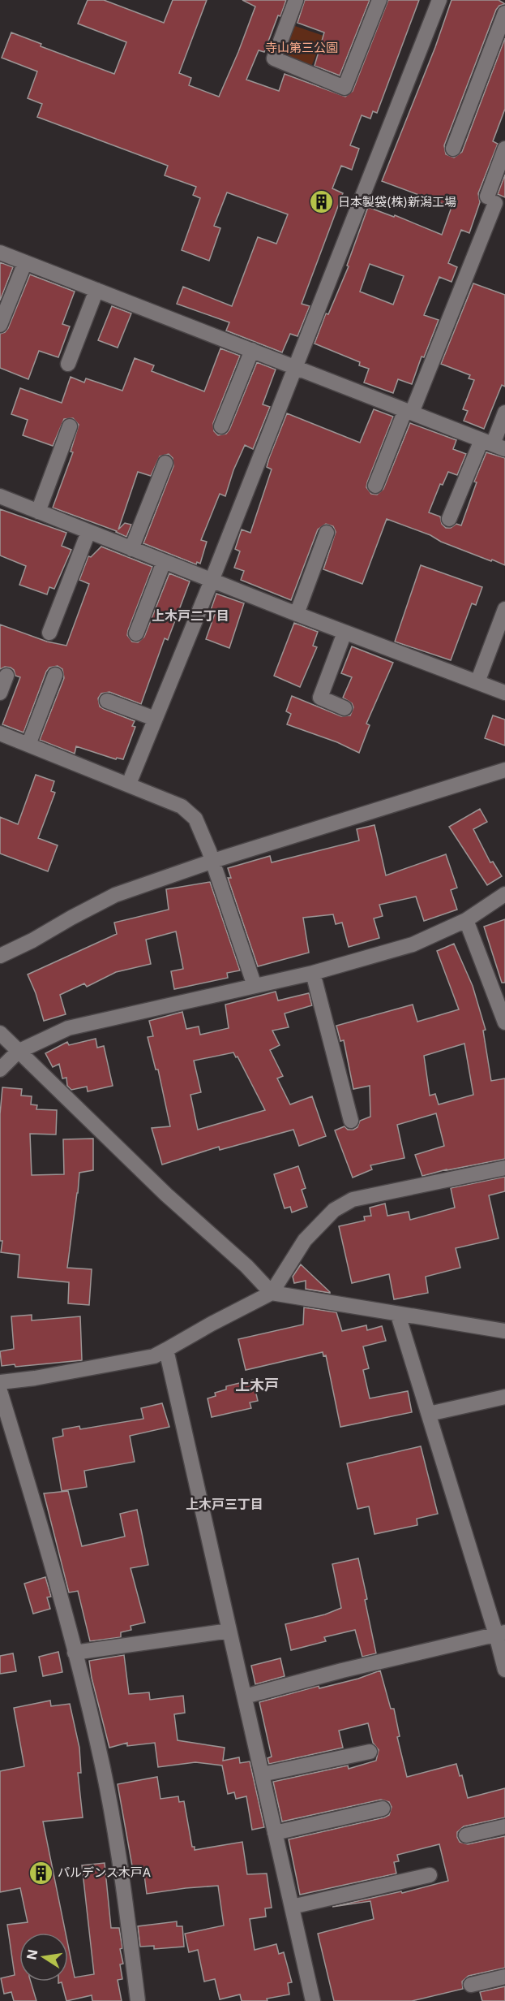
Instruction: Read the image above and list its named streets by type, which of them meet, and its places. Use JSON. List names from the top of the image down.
{
  "districts": ["上木戸二丁目", "上木戸", "上木戸三丁目"],
  "parks": ["寺山第三公園"],
  "places": {
    "building": ["日本製袋(株)新潟工場", "パルデンス木戸A"]
  },
  "north": "left"
}
